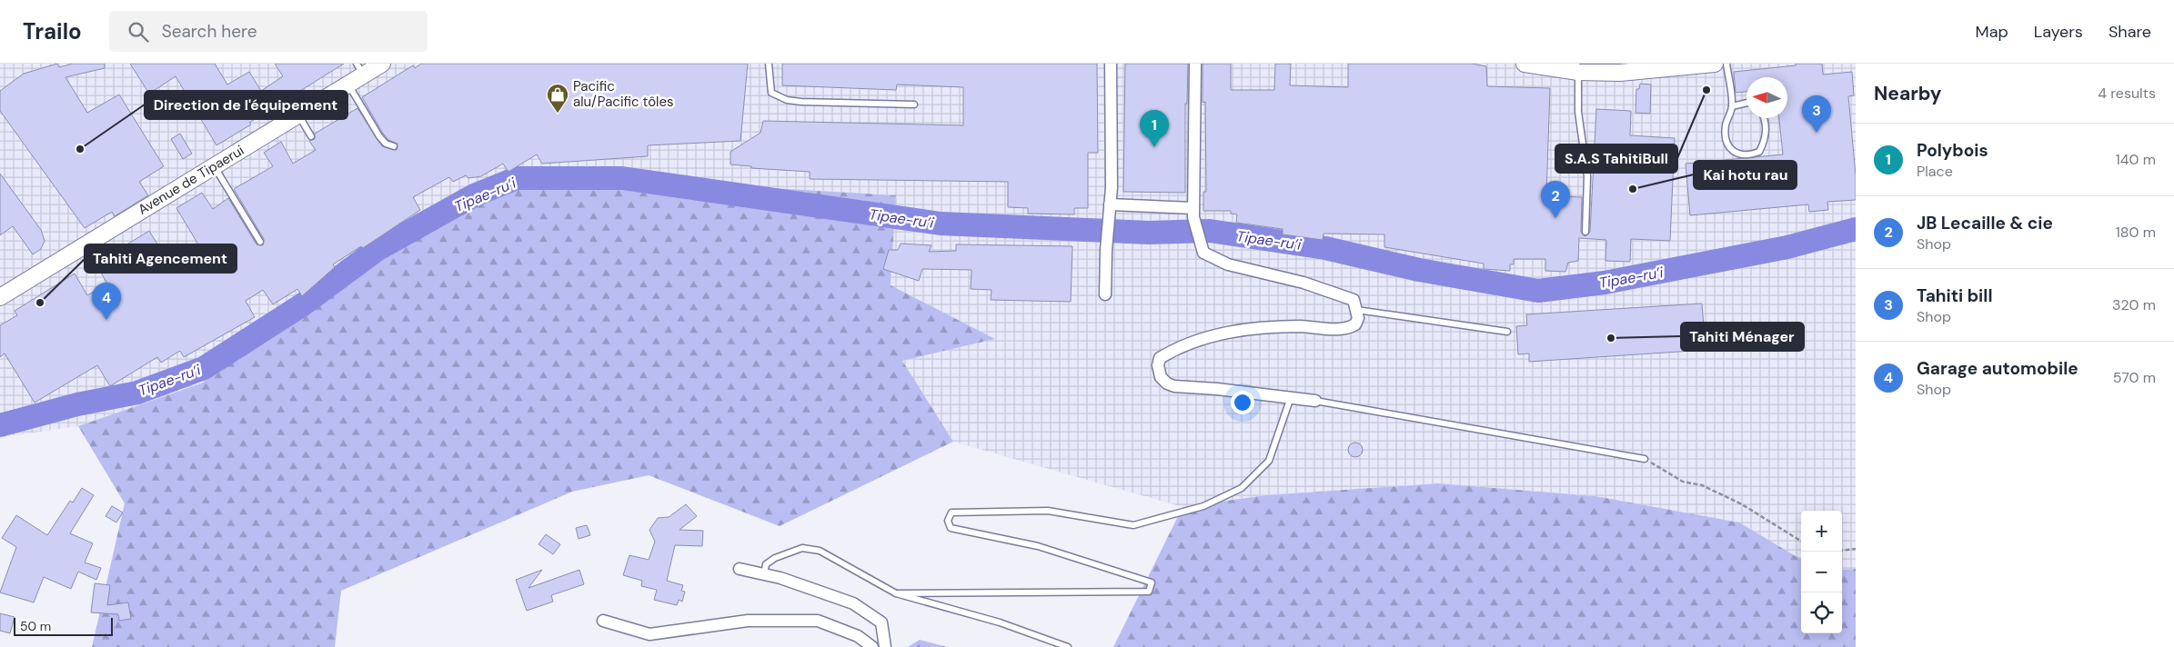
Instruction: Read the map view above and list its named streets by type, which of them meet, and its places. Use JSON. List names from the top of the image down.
{
  "streets": {
    "main road": ["Avenue de Tipaerui"]
  },
  "water": ["Tipae-ru’i"],
  "places": {
    "other": [
      "S.A.S TahitiBull",
      "Direction de l'équipement",
      "Kai hotu rau",
      "Tahiti Agencement",
      "Tahiti Ménager"
    ],
    "shop": ["Pacific alu/Pacific tôles"]
  },
  "scale_bar": "50 m",
  "north": "left",
  "page": {
    "header": "Trailo",
    "search": "Search here",
    "nav": ["Map", "Layers", "Share"],
    "heading": ["Nearby", "4 results"],
    "pins": [
      "3",
      "1",
      "2",
      "4"
    ],
    "list": [
      {
        "mark": "1",
        "name": "Polybois",
        "note": "Place",
        "value": "140 m"
      },
      {
        "mark": "2",
        "name": "JB Lecaille & cie",
        "note": "Shop",
        "value": "180 m"
      },
      {
        "mark": "3",
        "name": "Tahiti bill",
        "note": "Shop",
        "value": "320 m"
      },
      {
        "mark": "4",
        "name": "Garage automobile",
        "note": "Shop",
        "value": "570 m"
      }
    ],
    "map_buttons": ["+", "−"],
    "scale": "50 m"
  }
}
